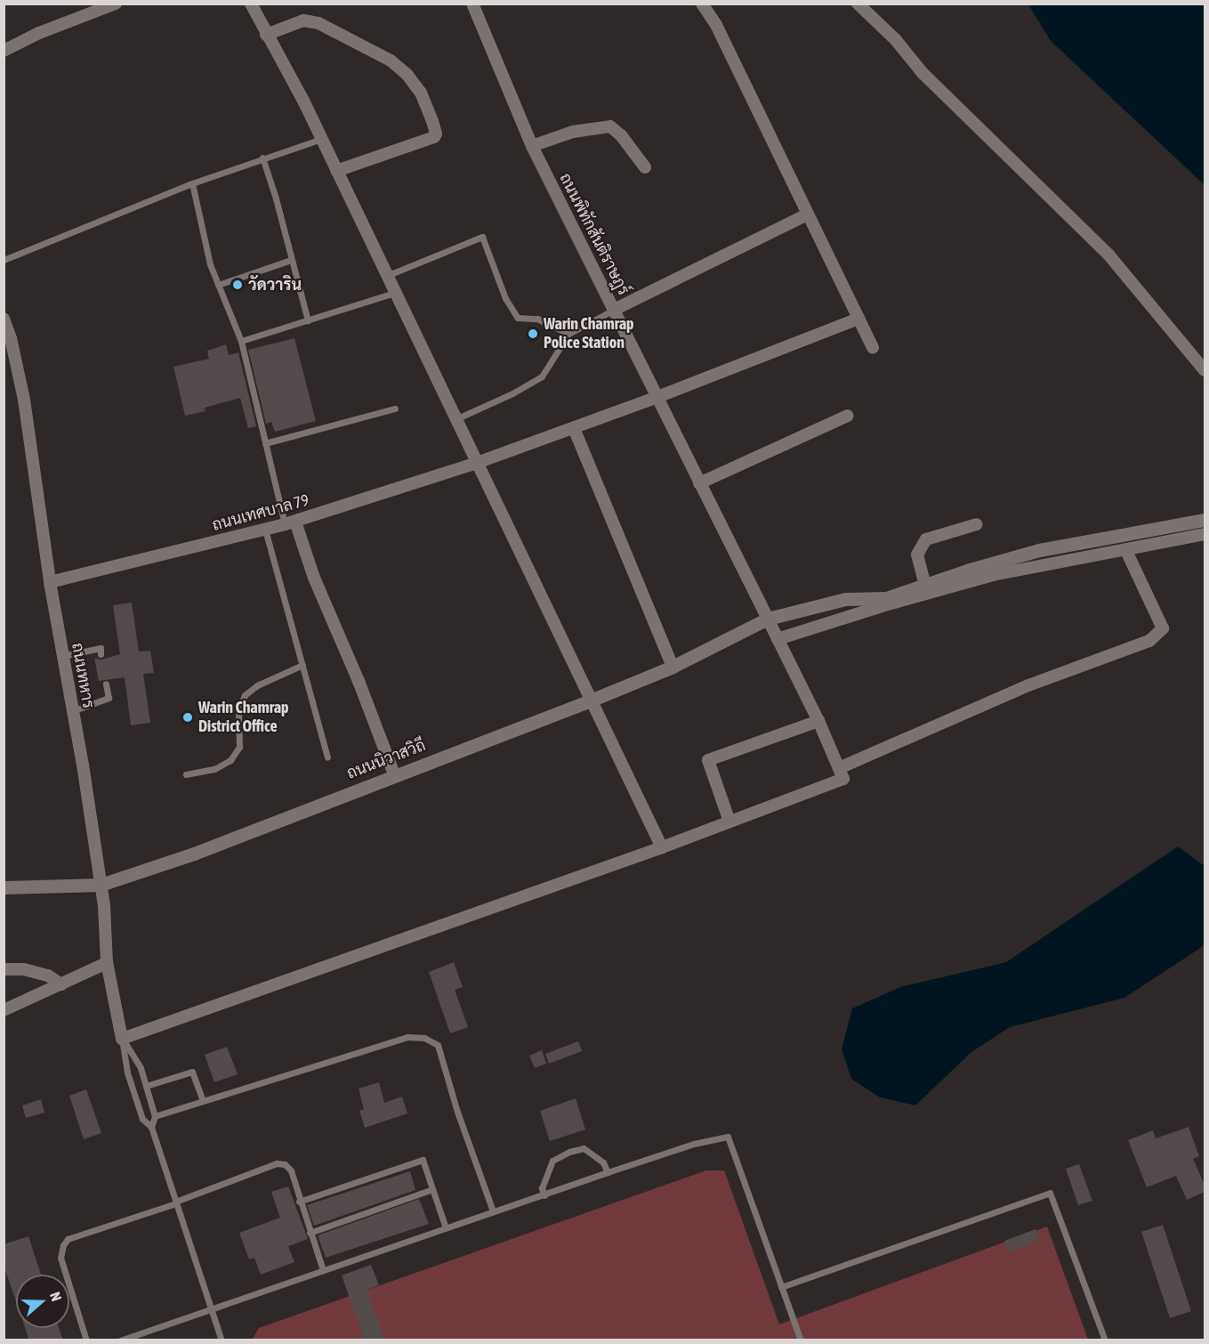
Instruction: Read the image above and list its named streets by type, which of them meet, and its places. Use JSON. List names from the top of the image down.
{
  "streets": {
    "main road": ["ถนนนิวาสวิถี"],
    "street": ["ถนนพิทักสันติราษฎร์", "ถนนเทศบาล 79", "ถนนทหาร"]
  },
  "crossings": [
    ["ถนนพิทักสันติราษฎร์", "ถนนเทศบาล 79"],
    ["ถนนพิทักสันติราษฎร์", "ถนนนิวาสวิถี"],
    ["ถนนเทศบาล 79", "ถนนทหาร"],
    ["ถนนทหาร", "ถนนนิวาสวิถี"]
  ],
  "places": ["วัดวาริน", "Warin Chamrap Police Station", "Warin Chamrap District Office"],
  "north": "right"
}
